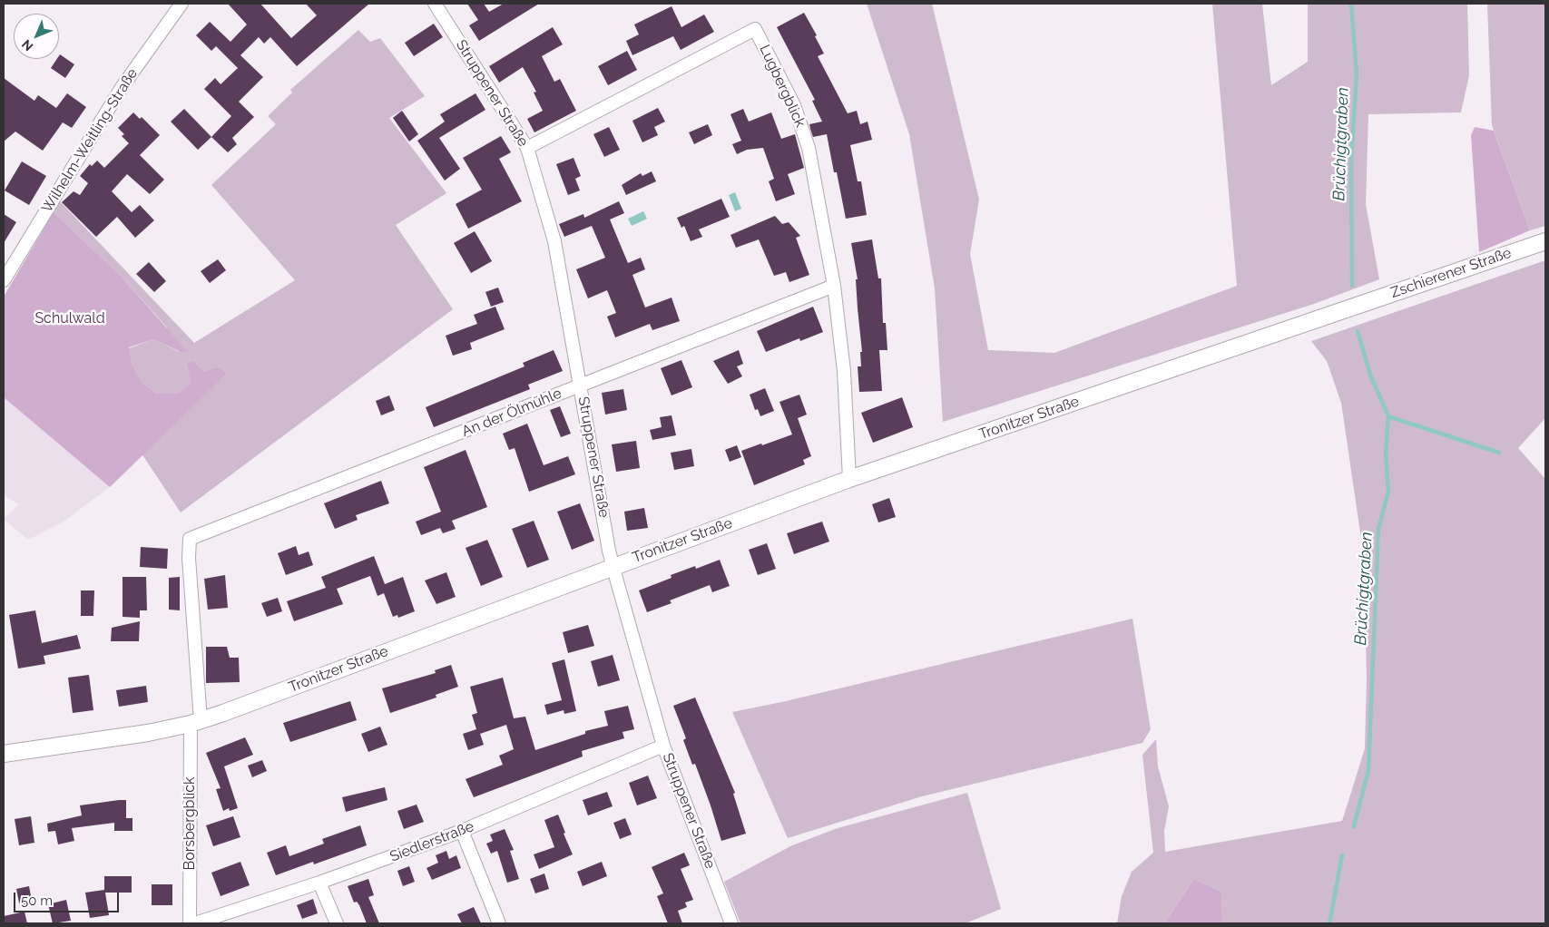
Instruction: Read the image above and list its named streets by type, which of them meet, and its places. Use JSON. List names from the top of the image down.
{
  "streets": {
    "street": [
      "Lugbergblick",
      "Struppener Straße",
      "Wilhelm-Weitling-Straße",
      "Zschierener Straße",
      "An der Ölmühle",
      "Tronitzer Straße",
      "Borsbergblick",
      "Siedlerstraße"
    ]
  },
  "crossings": [
    ["Lugbergblick", "Struppener Straße"],
    ["Lugbergblick", "An der Ölmühle"],
    ["Lugbergblick", "Tronitzer Straße"],
    ["Struppener Straße", "An der Ölmühle"],
    ["Struppener Straße", "Tronitzer Straße"],
    ["Struppener Straße", "Siedlerstraße"],
    ["Zschierener Straße", "Tronitzer Straße"],
    ["An der Ölmühle", "Borsbergblick"],
    ["Tronitzer Straße", "Borsbergblick"]
  ],
  "water": ["Brüchigtgraben"],
  "parks": ["Schulwald"],
  "scale_bar": "50 m",
  "north": "bottom left"
}
